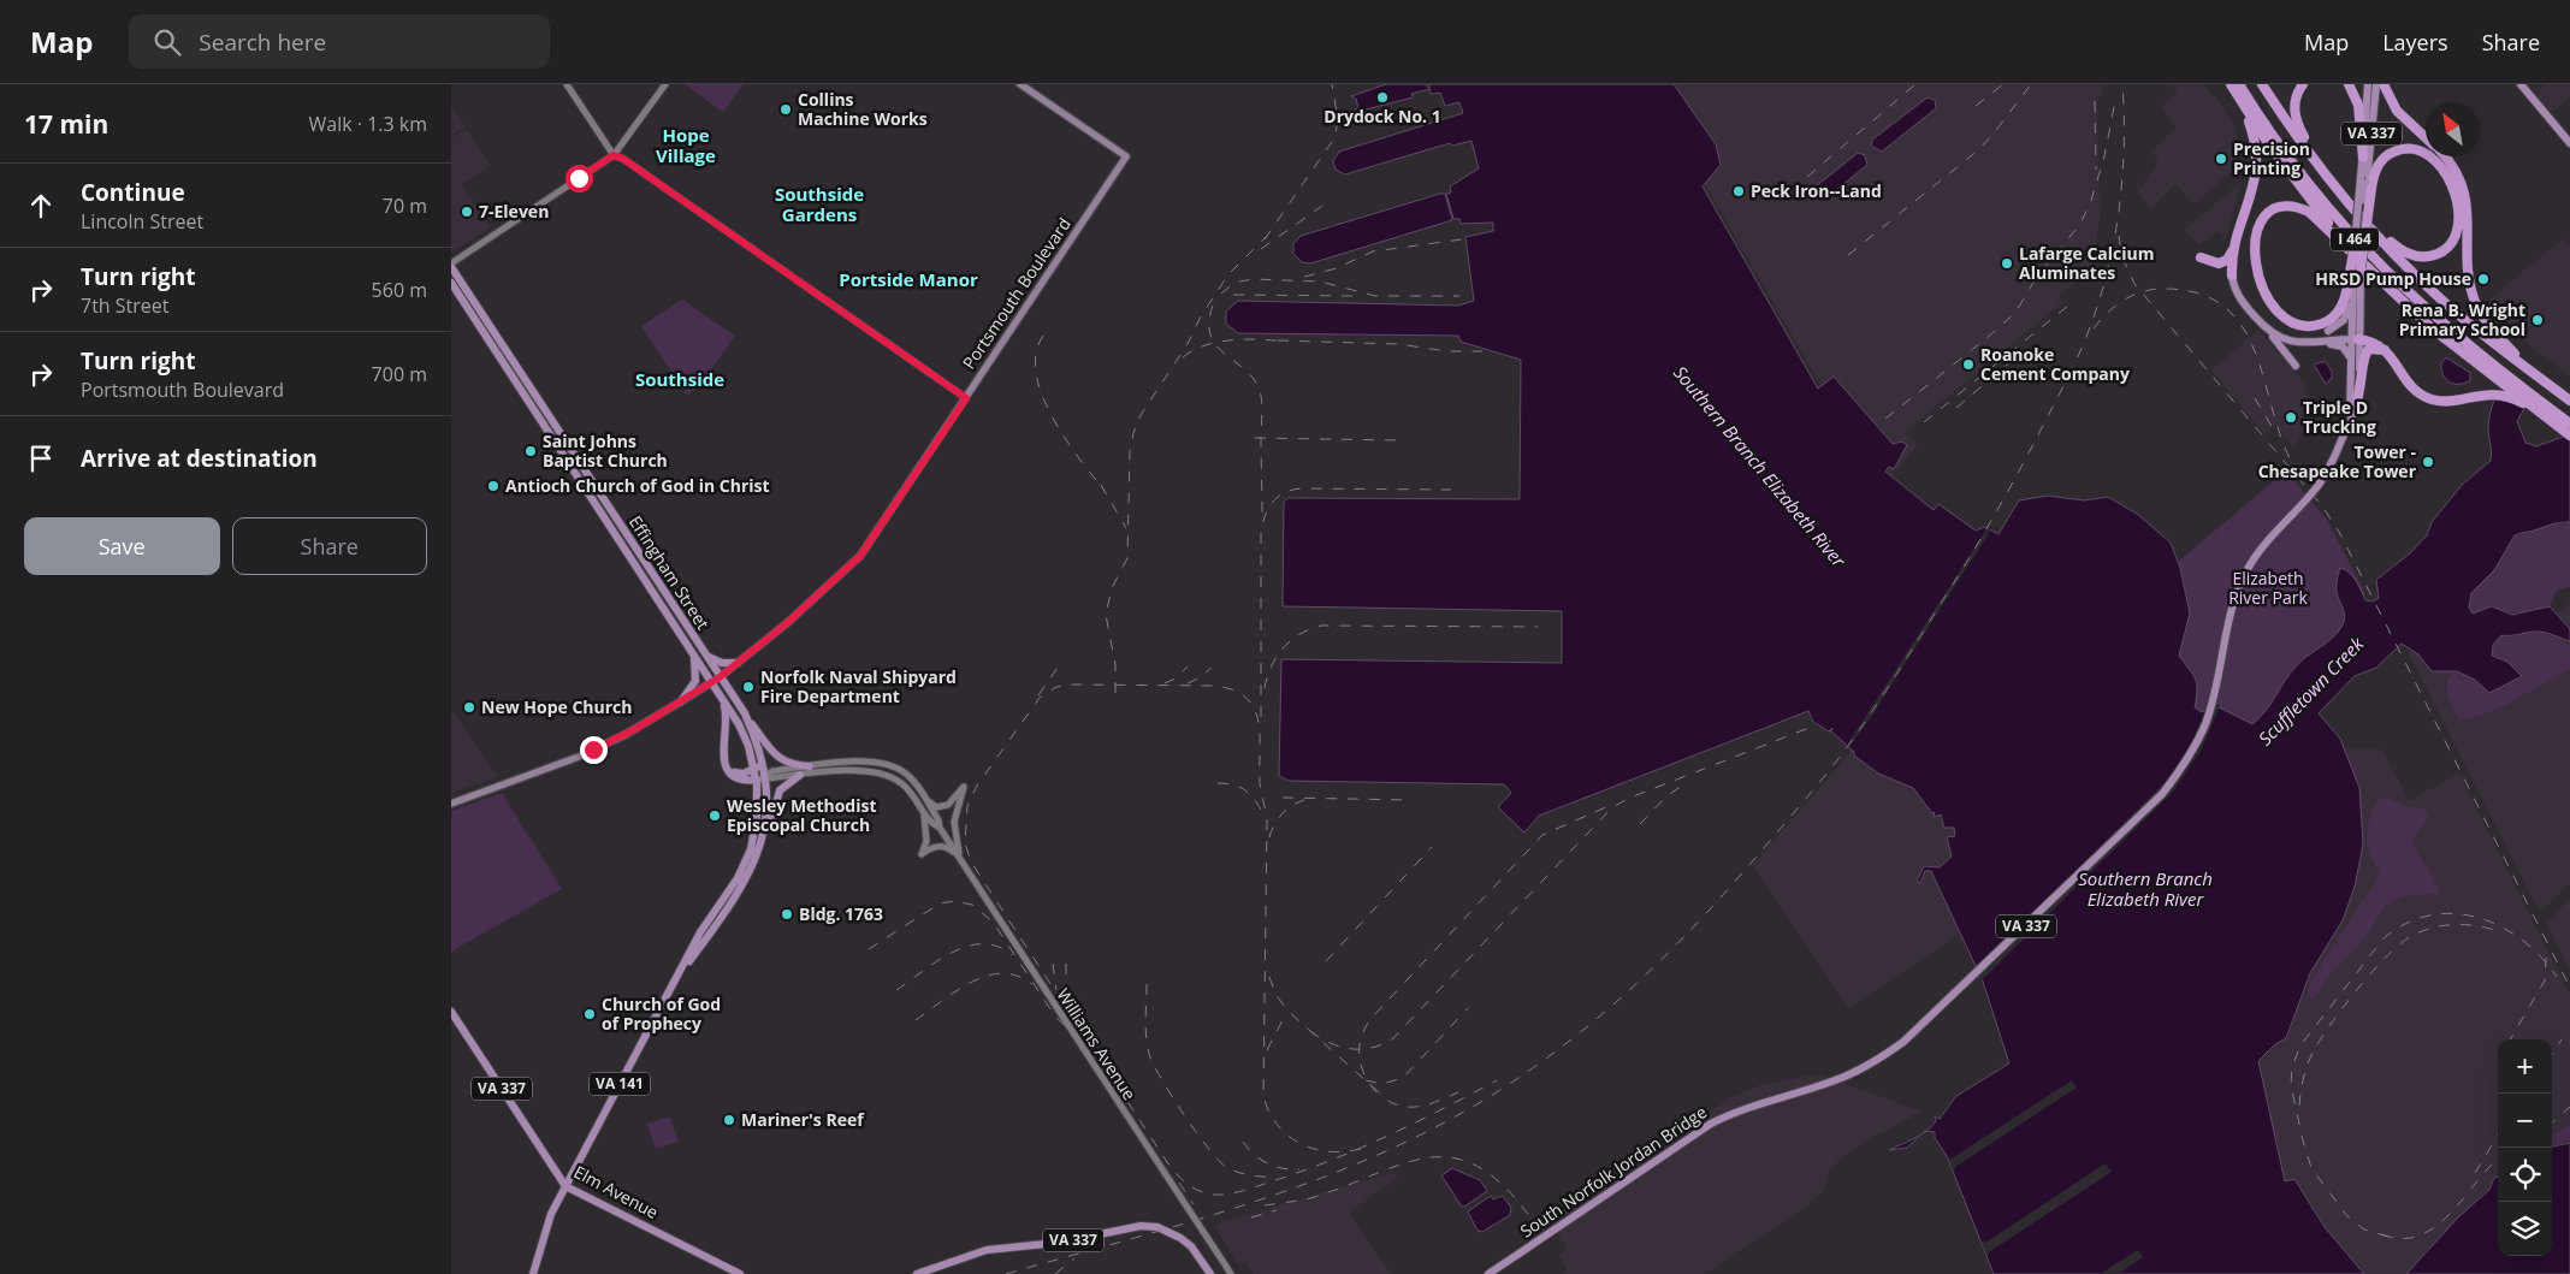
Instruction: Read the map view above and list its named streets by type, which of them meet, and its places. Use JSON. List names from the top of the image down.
{
  "streets": {
    "highway": ["I 464"],
    "main road": [
      "VA 337",
      "Portsmouth Boulevard",
      "Effingham Street",
      "VA 141",
      "South Norfolk Jordan Bridge",
      "Elm Avenue"
    ],
    "street": ["Williams Avenue"]
  },
  "crossings": [
    ["VA 337", "South Norfolk Jordan Bridge"],
    ["Portsmouth Boulevard", "Effingham Street"],
    ["Effingham Street", "Williams Avenue"],
    ["Effingham Street", "VA 141"],
    ["VA 141", "Elm Avenue"]
  ],
  "districts": [
    "Hope Village",
    "Southside Gardens",
    "Portside Manor",
    "Southside"
  ],
  "water": ["Southern Branch Elizabeth River", "Scuffletown Creek"],
  "parks": ["Elizabeth River Park"],
  "places": [
    "Drydock No. 1",
    "Collins Machine Works",
    "Precision Printing",
    "Peck Iron--Land",
    "7-Eleven",
    "Lafarge Calcium Aluminates",
    "HRSD Pump House",
    "Rena B. Wright Primary School",
    "Roanoke Cement Company",
    "Triple D Trucking",
    "Saint Johns Baptist Church",
    "Tower - Chesapeake Tower",
    "Antioch Church of God in Christ",
    "Norfolk Naval Shipyard Fire Department",
    "New Hope Church",
    "Wesley Methodist Episcopal Church",
    "Bldg. 1763",
    "Church of God of Prophecy",
    "Mariner's Reef"
  ],
  "north": "top left",
  "page": {
    "header": "Map",
    "search": "Search here",
    "nav": ["Map", "Layers", "Share"],
    "heading": ["17 min", "Walk · 1.3 km"],
    "list": [
      ["Continue", "Lincoln Street", "70 m"],
      ["Turn right", "7th Street", "560 m"],
      ["Turn right", "Portsmouth Boulevard", "700 m"],
      "Arrive at destination"
    ],
    "buttons": ["Save", "Share"],
    "map_buttons": ["+", "−"]
  }
}
